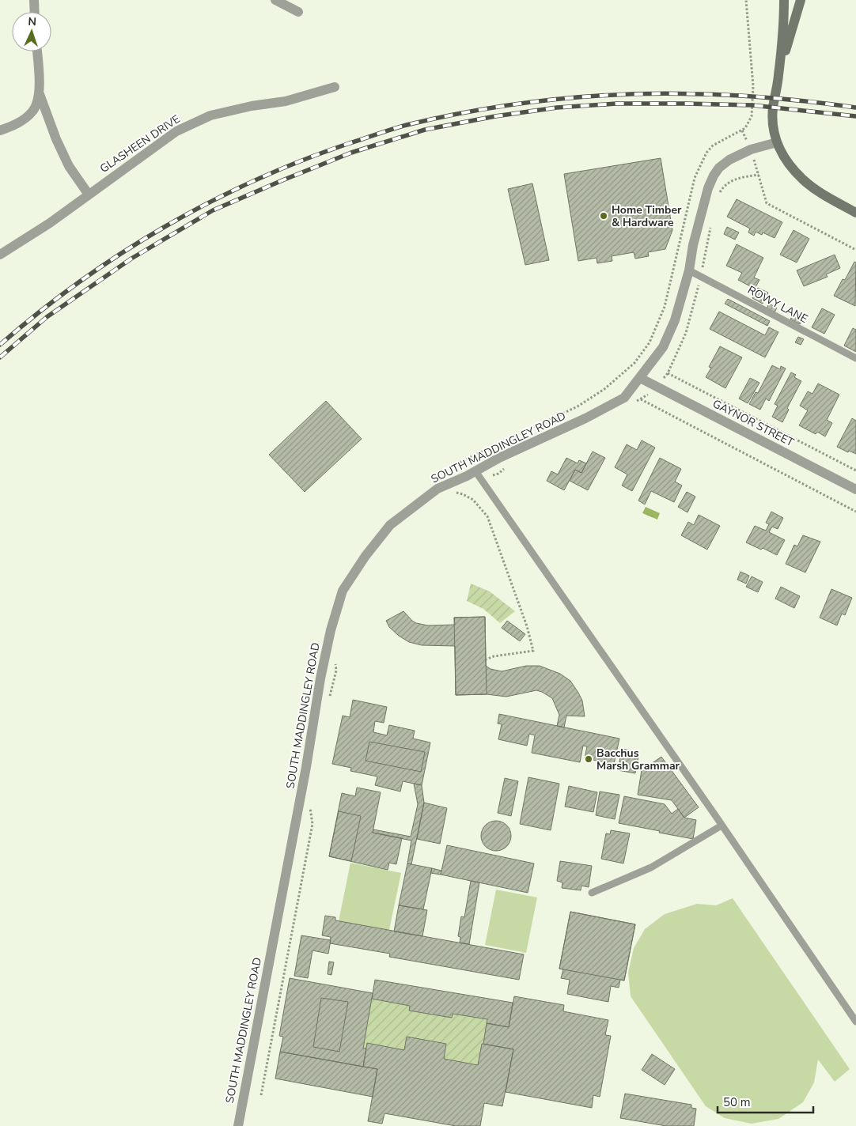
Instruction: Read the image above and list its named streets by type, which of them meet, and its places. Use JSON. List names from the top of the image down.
{
  "streets": {
    "street": ["GLASHEEN DRIVE", "GAYNOR STREET", "SOUTH MADDINGLEY ROAD"],
    "lane": ["ROWY LANE"]
  },
  "crossings": [
    ["ROWY LANE", "SOUTH MADDINGLEY ROAD"],
    ["GAYNOR STREET", "SOUTH MADDINGLEY ROAD"]
  ],
  "places": ["Home Timber & Hardware", "Bacchus Marsh Grammar"],
  "scale_bar": "50 m",
  "north": "top"
}
